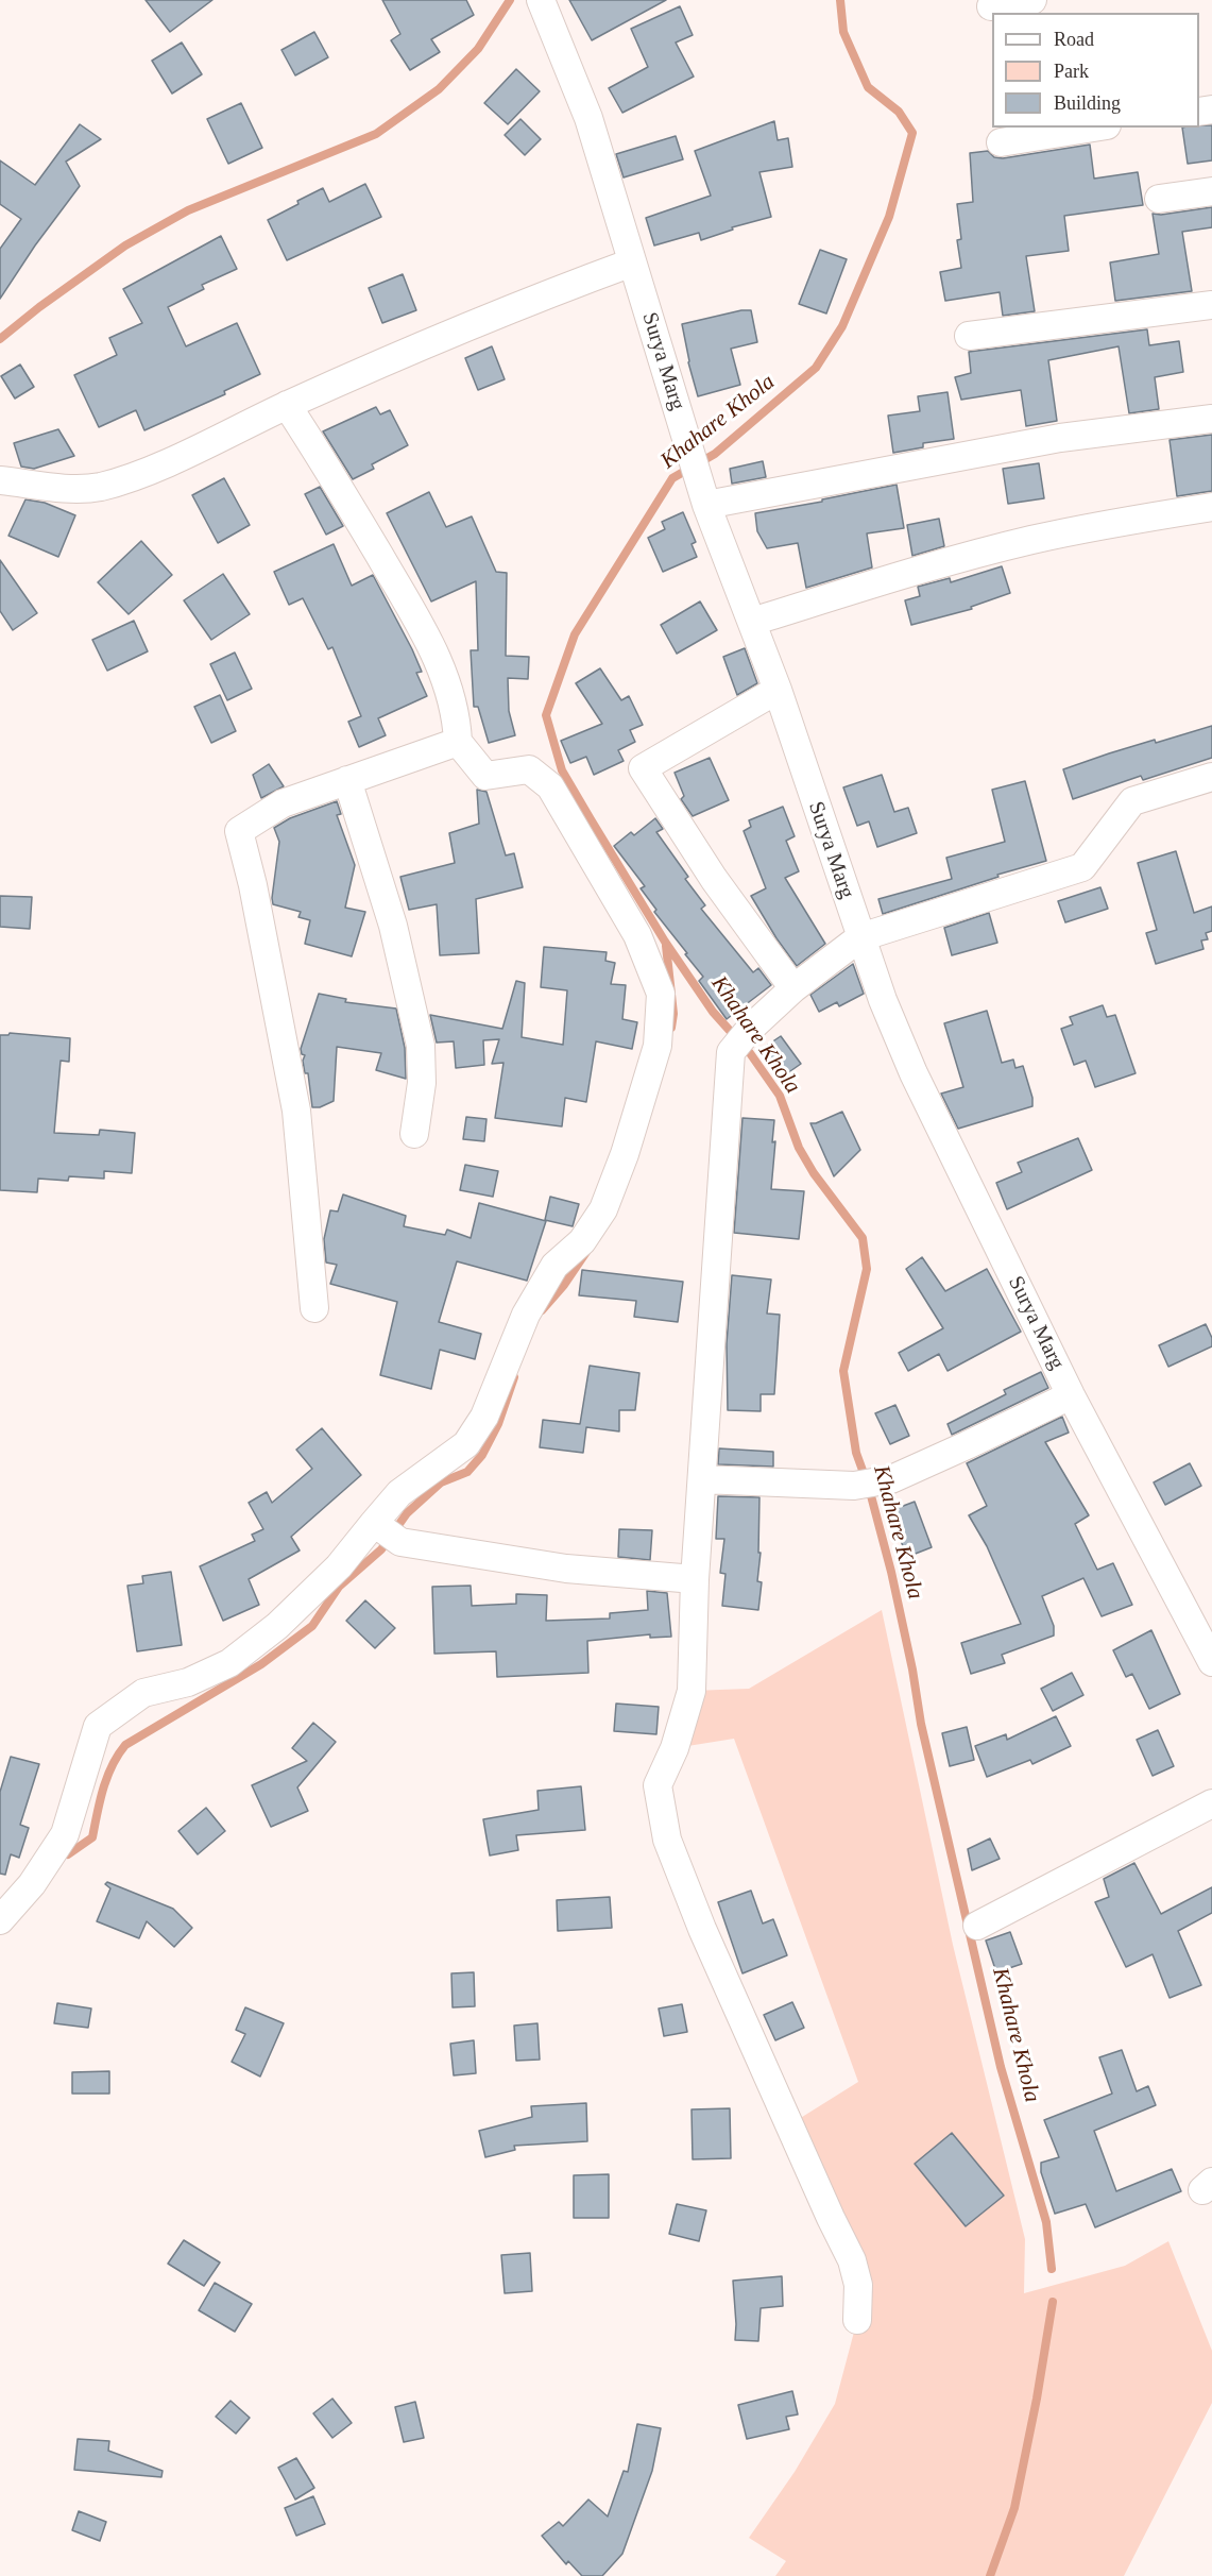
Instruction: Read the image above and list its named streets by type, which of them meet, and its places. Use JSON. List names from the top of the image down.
{
  "streets": {
    "street": ["Surya Marg"]
  },
  "water": ["Khahare Khola"],
  "legend": ["Road", "Park", "Building"]
}
